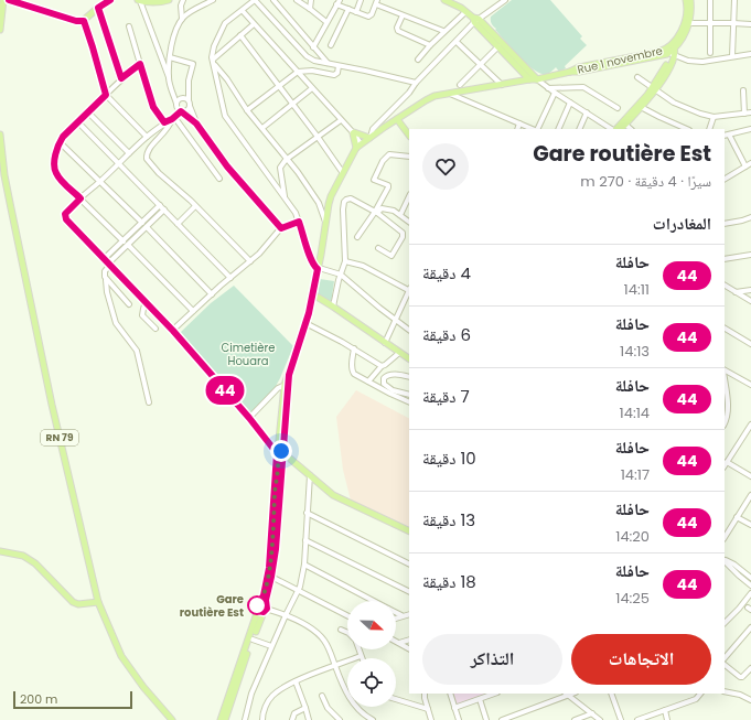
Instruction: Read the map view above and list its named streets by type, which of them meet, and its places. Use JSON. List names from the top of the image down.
{
  "streets": {
    "main road": ["Rue 1 novembre", "RN 79"]
  },
  "parks": ["Cimetière Houara"],
  "places": ["Gare routière Est"],
  "lines": ["bus line 44"],
  "scale_bar": "200 m",
  "north": "right",
  "page": {
    "on_map": "44",
    "heading": [
      ["Gare routière Est", "سيرًا · 4 دقيقة · 270 m"],
      "المغادرات"
    ],
    "list": [
      {
        "mark": "44",
        "name": "حافلة",
        "note": "14:11",
        "value": "4 دقيقة"
      },
      {
        "mark": "44",
        "name": "حافلة",
        "note": "14:13",
        "value": "6 دقيقة"
      },
      {
        "mark": "44",
        "name": "حافلة",
        "note": "14:14",
        "value": "7 دقيقة"
      },
      {
        "mark": "44",
        "name": "حافلة",
        "note": "14:17",
        "value": "10 دقيقة"
      },
      {
        "mark": "44",
        "name": "حافلة",
        "note": "14:20",
        "value": "13 دقيقة"
      },
      {
        "mark": "44",
        "name": "حافلة",
        "note": "14:25",
        "value": "18 دقيقة"
      }
    ],
    "buttons": ["الاتجاهات", "التذاكر"],
    "scale": "200 m"
  }
}
